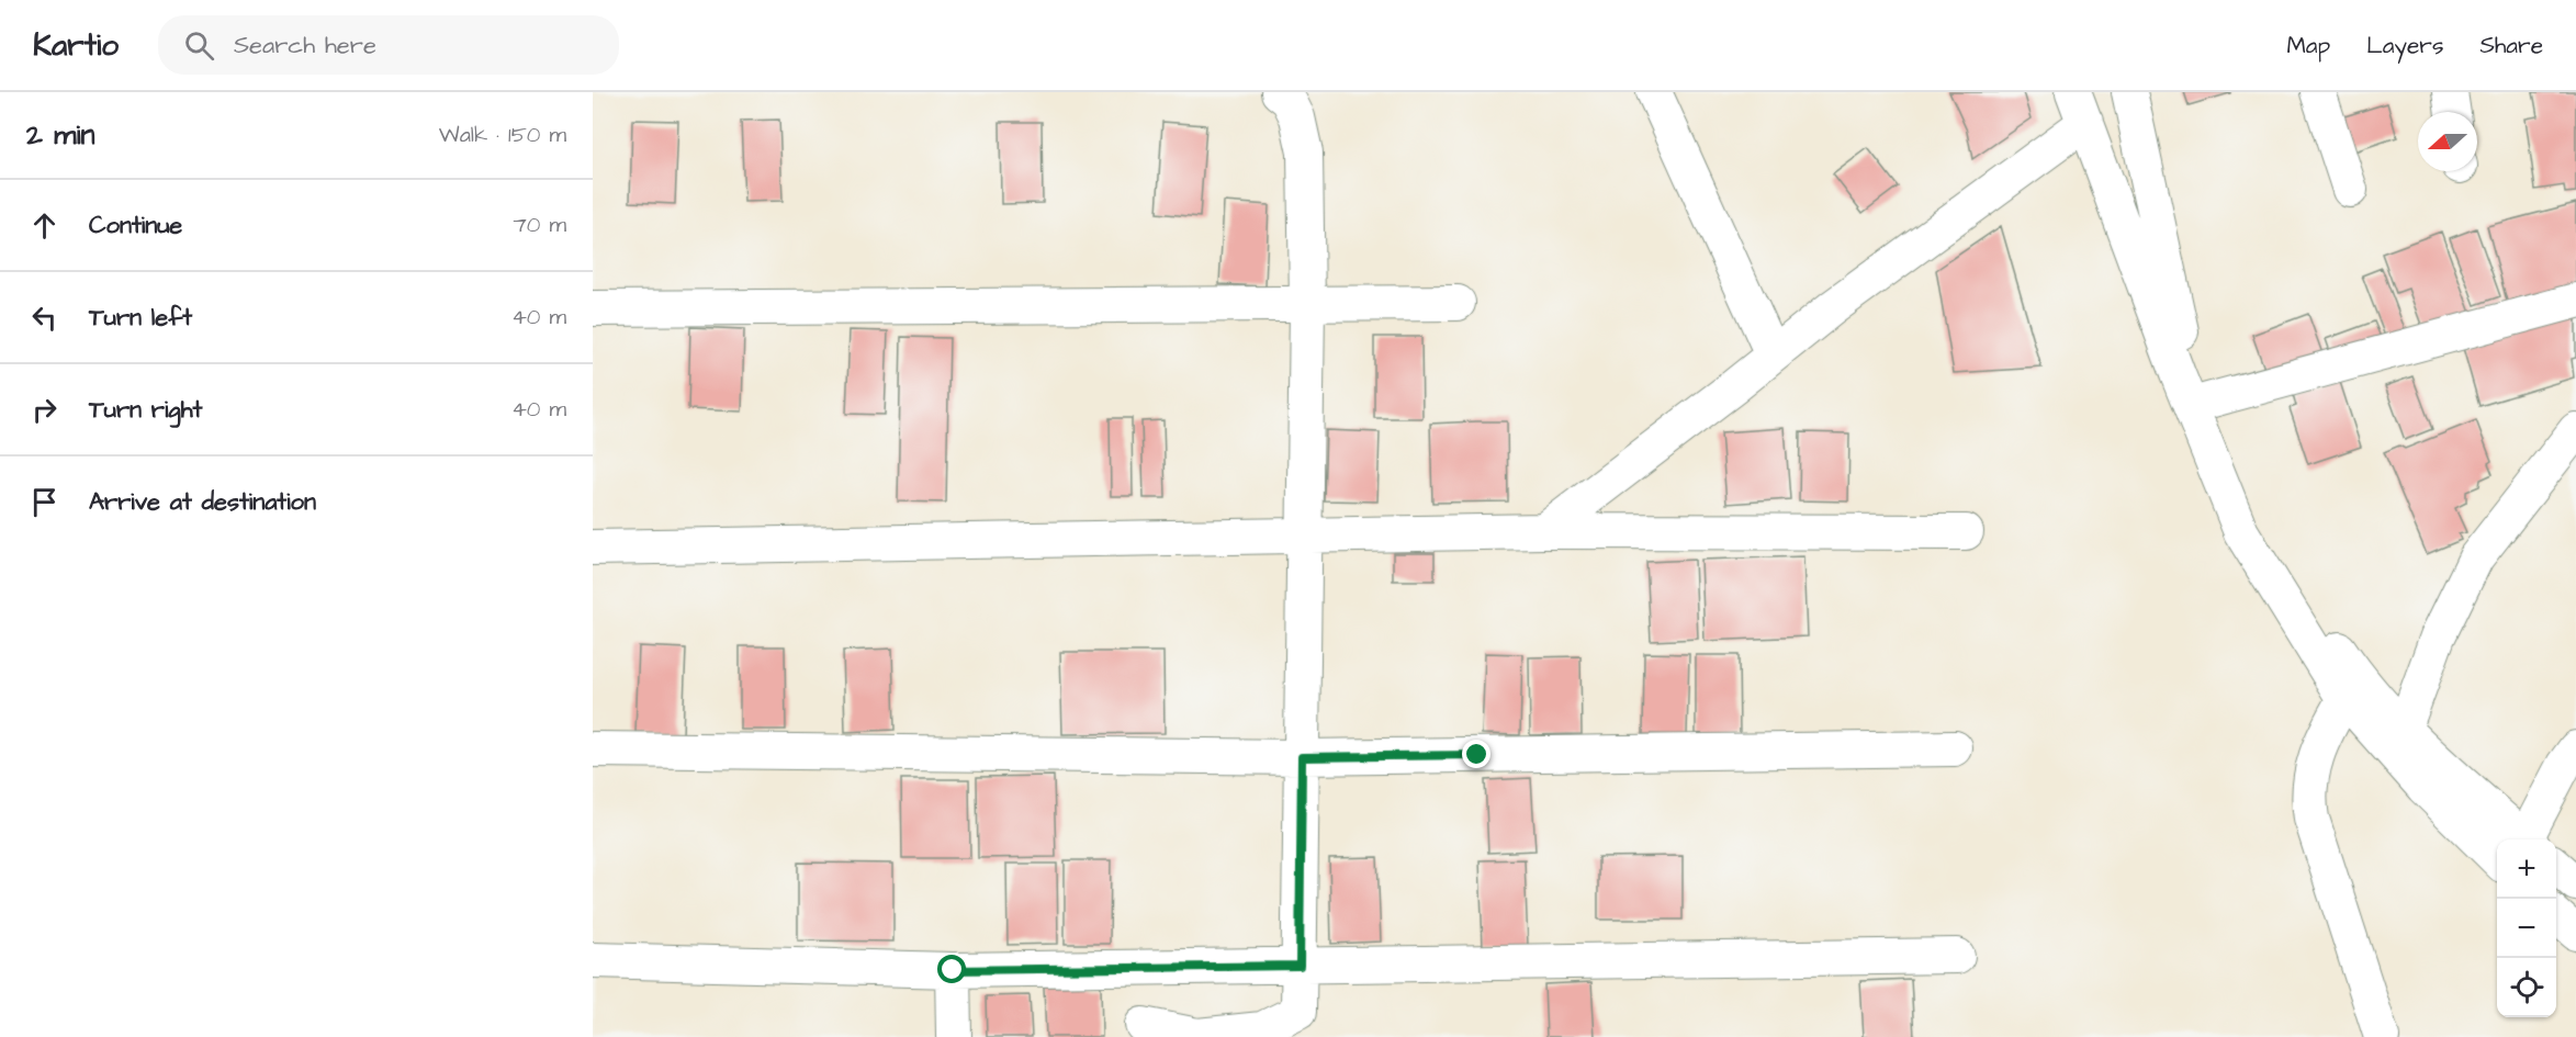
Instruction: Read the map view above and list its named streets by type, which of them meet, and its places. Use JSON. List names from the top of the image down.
{
  "north": "left",
  "page": {
    "header": "Kartio",
    "search": "Search here",
    "nav": ["Map", "Layers", "Share"],
    "heading": ["2 min", "Walk · 150 m"],
    "list": [
      ["Continue", "70 m"],
      ["Turn left", "40 m"],
      ["Turn right", "40 m"],
      "Arrive at destination"
    ],
    "map_buttons": ["+", "−"]
  }
}
